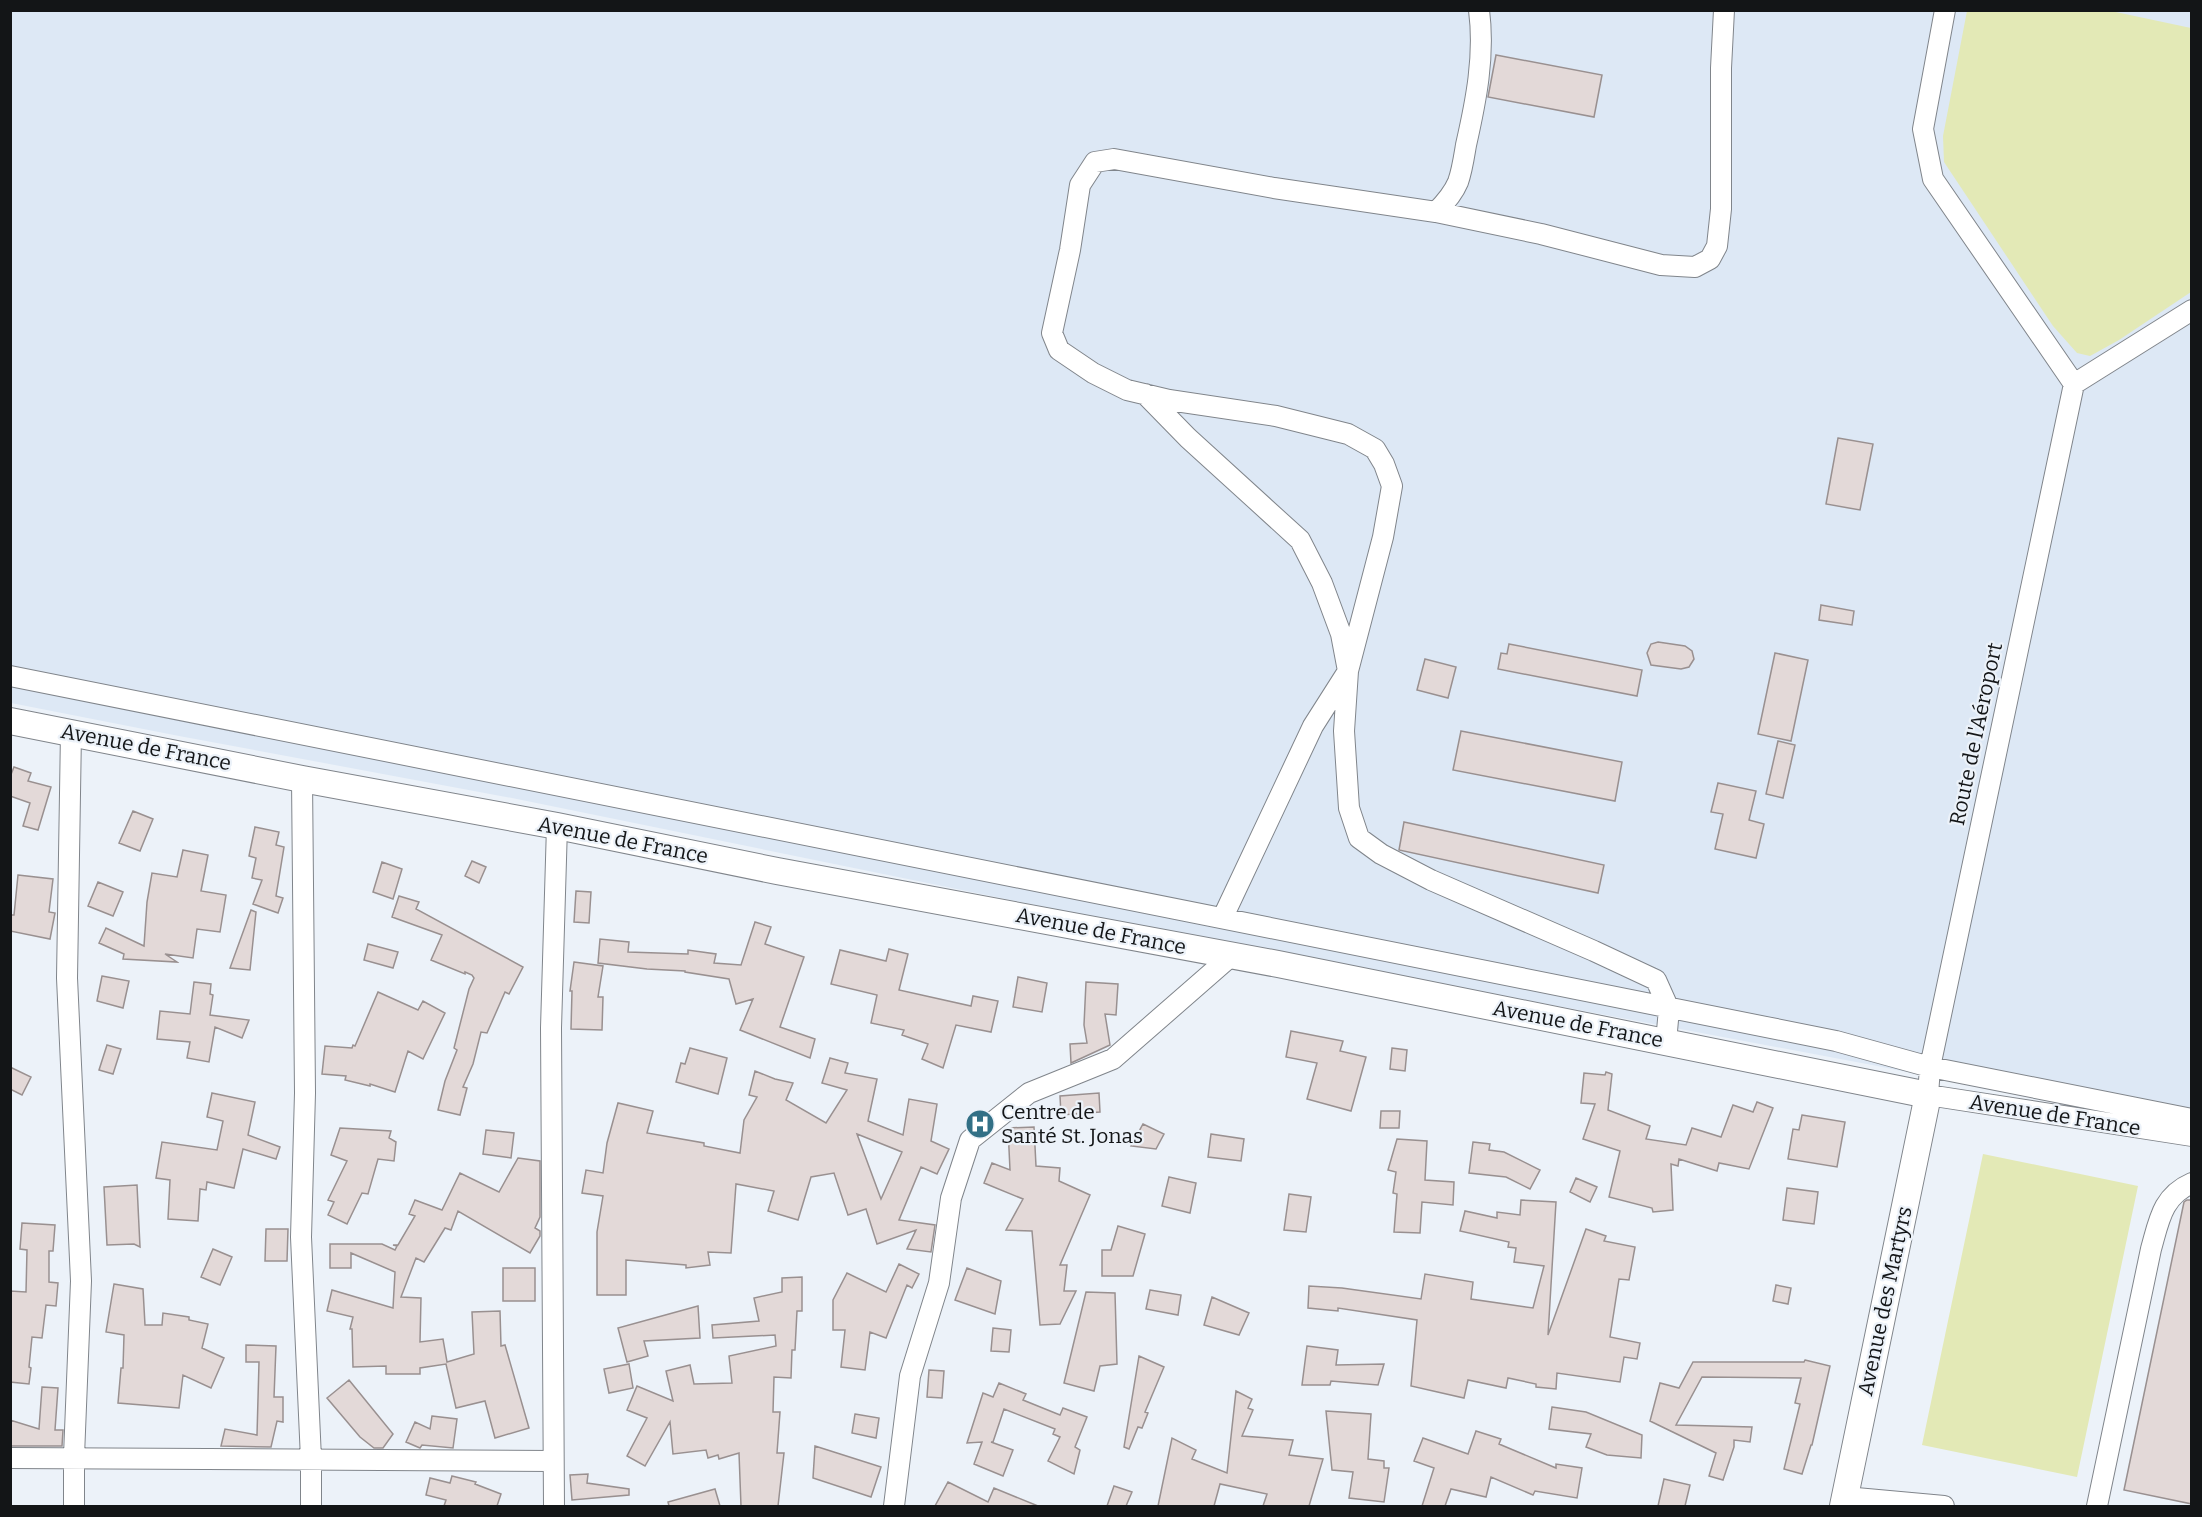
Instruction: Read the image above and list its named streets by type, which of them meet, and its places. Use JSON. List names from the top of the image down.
{
  "streets": {
    "main road": ["Avenue de France", "Avenue des Martyrs"],
    "street": ["Route de l'Aéroport"]
  },
  "crossings": [
    ["Route de l'Aéroport", "Avenue de France"],
    ["Route de l'Aéroport", "Avenue des Martyrs"],
    ["Avenue de France", "Avenue des Martyrs"]
  ],
  "places": {
    "hospital": ["Centre de Santé St. Jonas"]
  }
}
